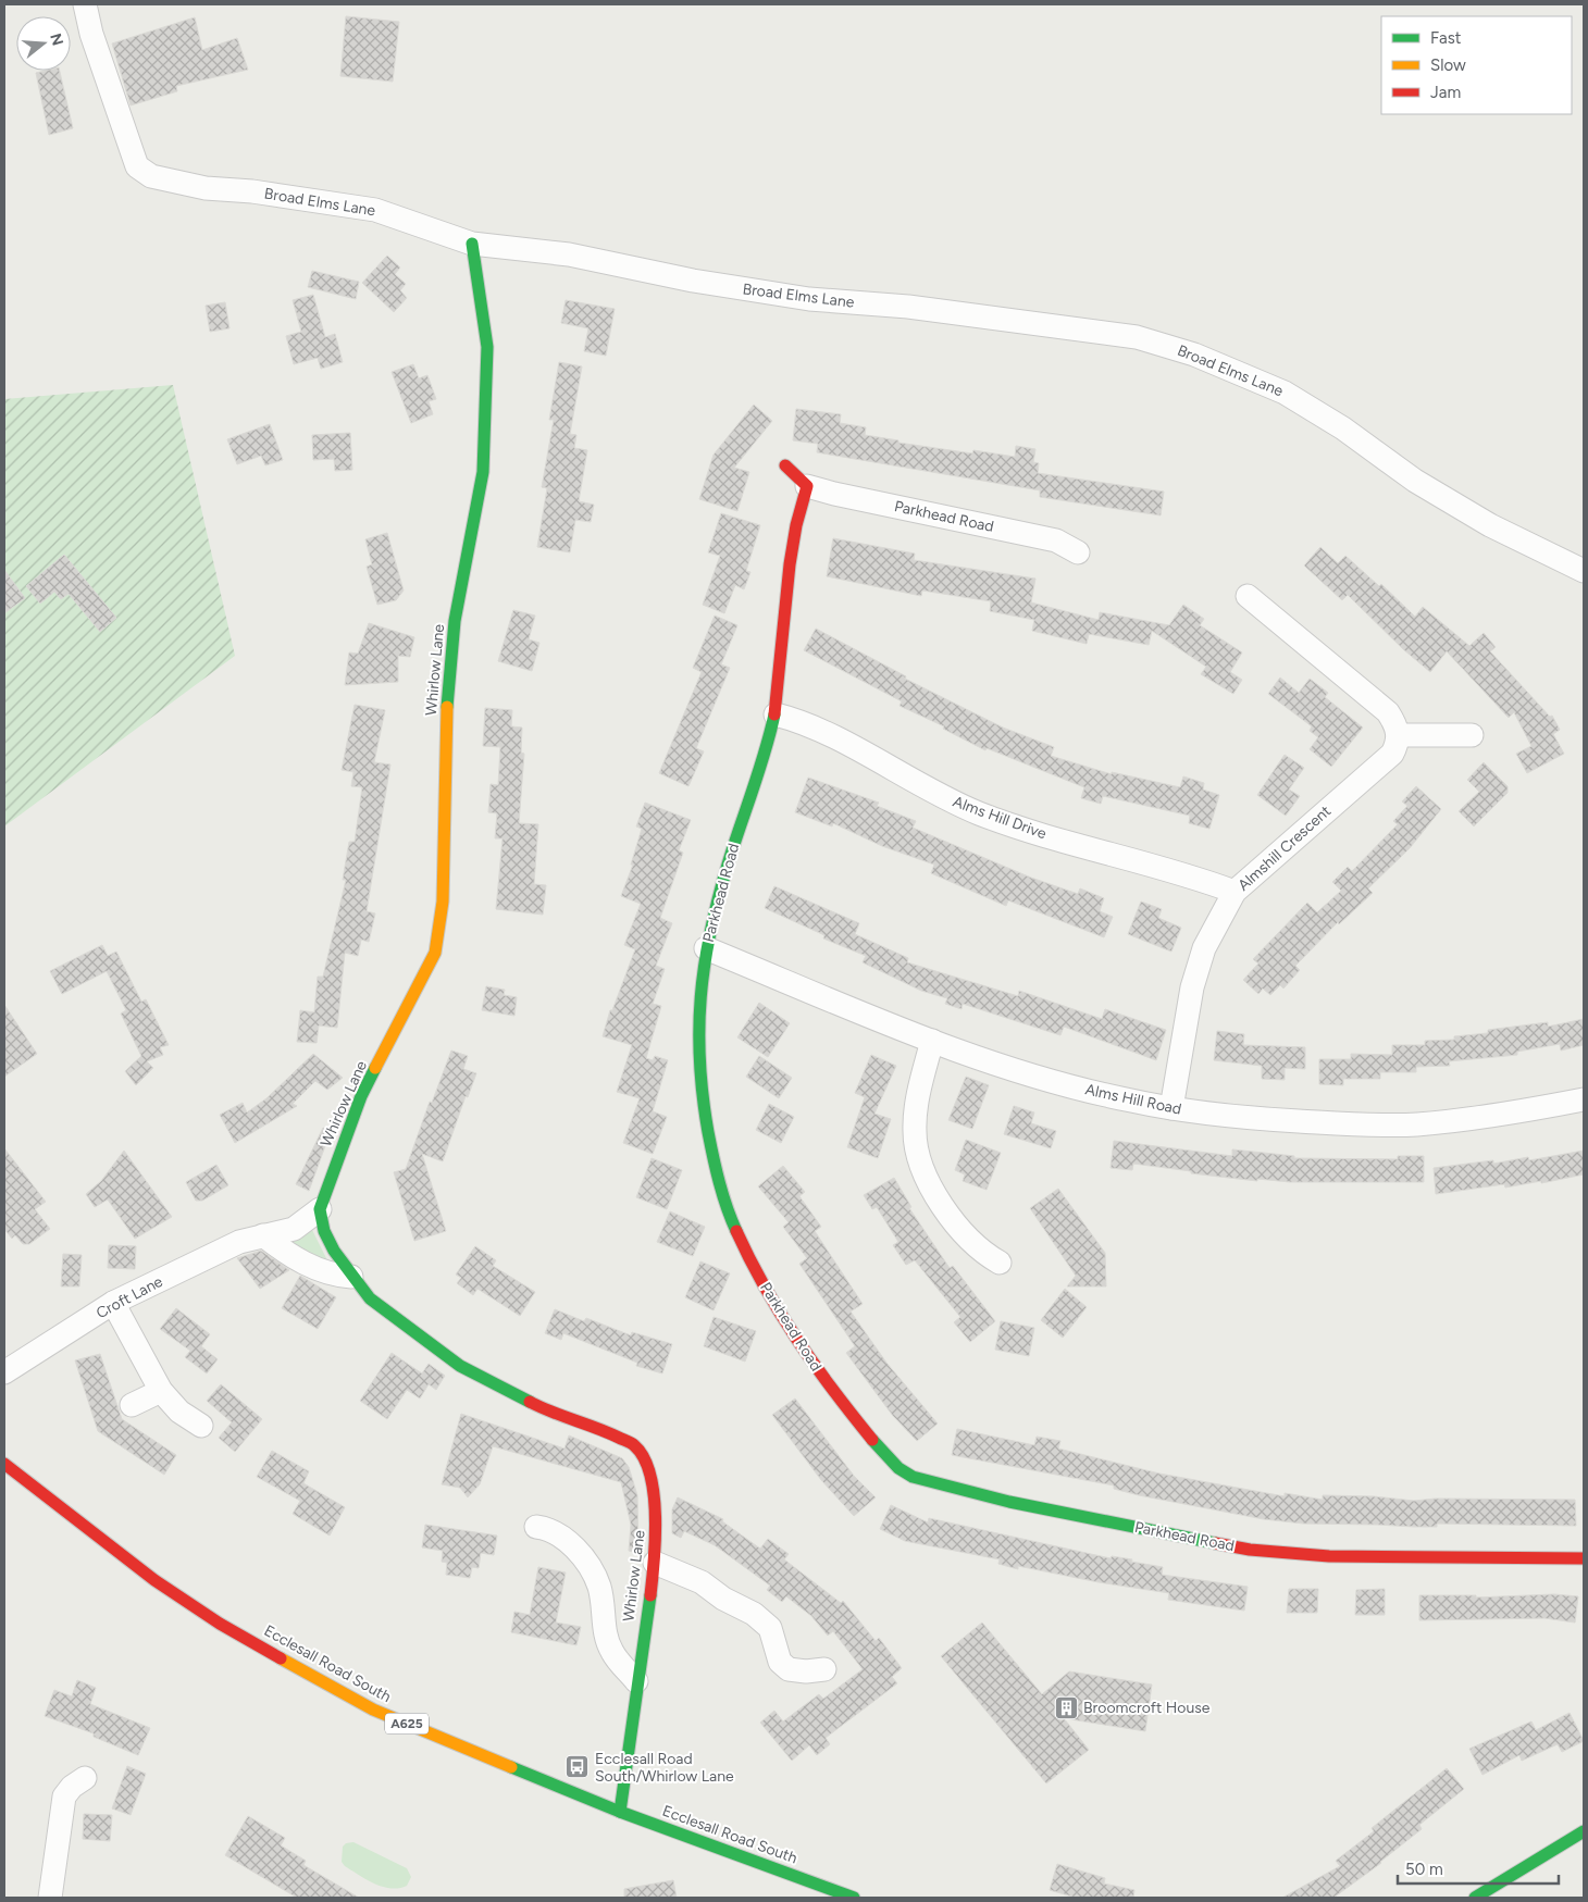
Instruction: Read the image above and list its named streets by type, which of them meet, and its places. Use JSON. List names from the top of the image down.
{
  "streets": {
    "street": [
      "Broad Elms Lane",
      "Parkhead Road",
      "Whirlow Lane",
      "Alms Hill Drive",
      "Almshill Crescent",
      "Alms Hill Road",
      "Croft Lane",
      "Ecclesall Road South",
      "A625"
    ]
  },
  "crossings": [
    ["Broad Elms Lane", "Whirlow Lane"],
    ["Parkhead Road", "Alms Hill Drive"],
    ["Parkhead Road", "Alms Hill Road"],
    ["Whirlow Lane", "Croft Lane"],
    ["Whirlow Lane", "Ecclesall Road South"],
    ["Alms Hill Drive", "Almshill Crescent"],
    ["Almshill Crescent", "Alms Hill Road"]
  ],
  "places": {
    "building": ["Broomcroft House"],
    "bus stop": ["Ecclesall Road South/Whirlow Lane"]
  },
  "legend": ["Fast", "Slow", "Jam"],
  "scale_bar": "50 m",
  "north": "right"
}
